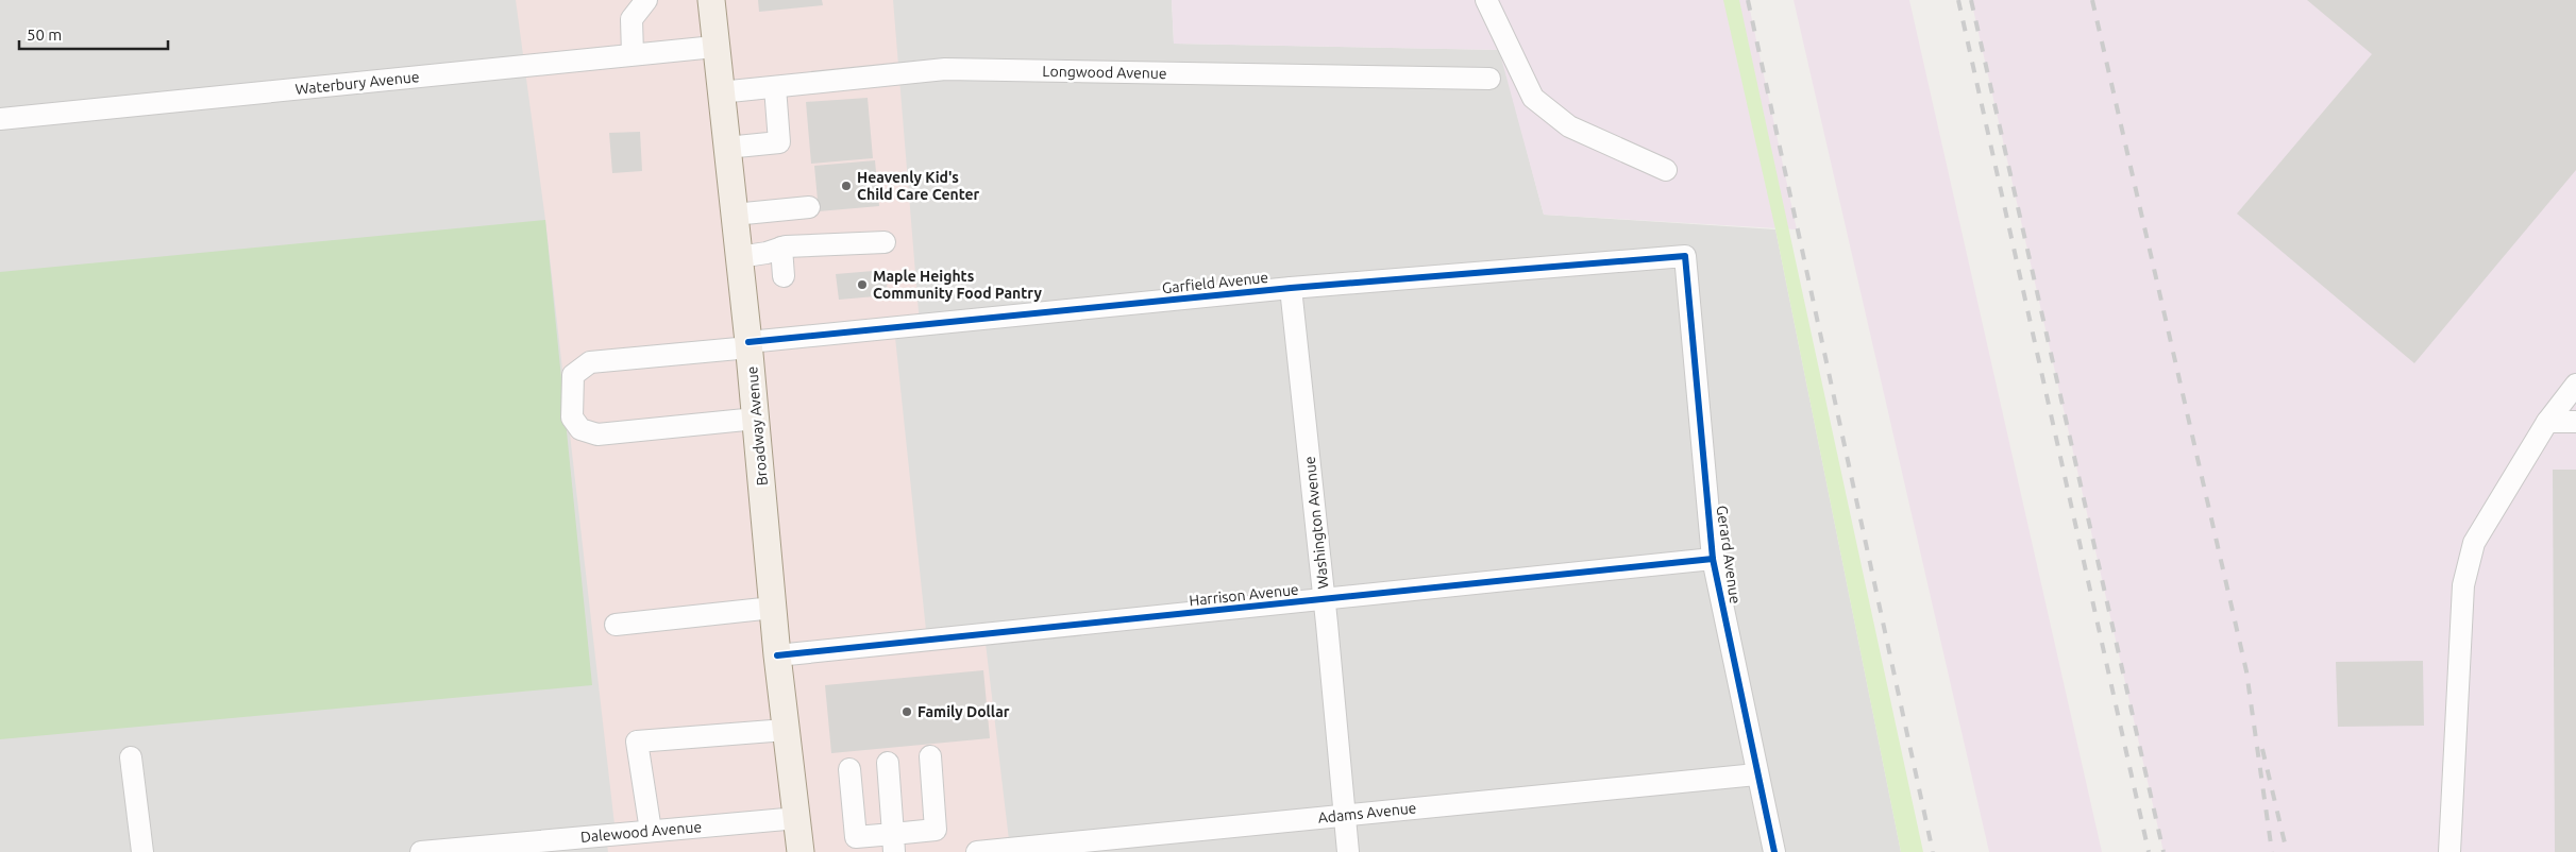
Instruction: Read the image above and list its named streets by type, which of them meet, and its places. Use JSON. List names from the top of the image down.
{
  "streets": {
    "main road": ["Broadway Avenue"],
    "street": [
      "Longwood Avenue",
      "Waterbury Avenue",
      "Garfield Avenue",
      "Washington Avenue",
      "Gerard Avenue",
      "Harrison Avenue",
      "Adams Avenue",
      "Dalewood Avenue"
    ]
  },
  "crossings": [
    ["Longwood Avenue", "Broadway Avenue"],
    ["Waterbury Avenue", "Broadway Avenue"],
    ["Garfield Avenue", "Broadway Avenue"],
    ["Garfield Avenue", "Washington Avenue"],
    ["Garfield Avenue", "Gerard Avenue"],
    ["Broadway Avenue", "Harrison Avenue"],
    ["Broadway Avenue", "Dalewood Avenue"],
    ["Washington Avenue", "Harrison Avenue"],
    ["Washington Avenue", "Adams Avenue"],
    ["Gerard Avenue", "Harrison Avenue"],
    ["Gerard Avenue", "Adams Avenue"]
  ],
  "places": ["Heavenly Kid's Child Care Center", "Maple Heights Community Food Pantry", "Family Dollar"],
  "scale_bar": "50 m"
}
